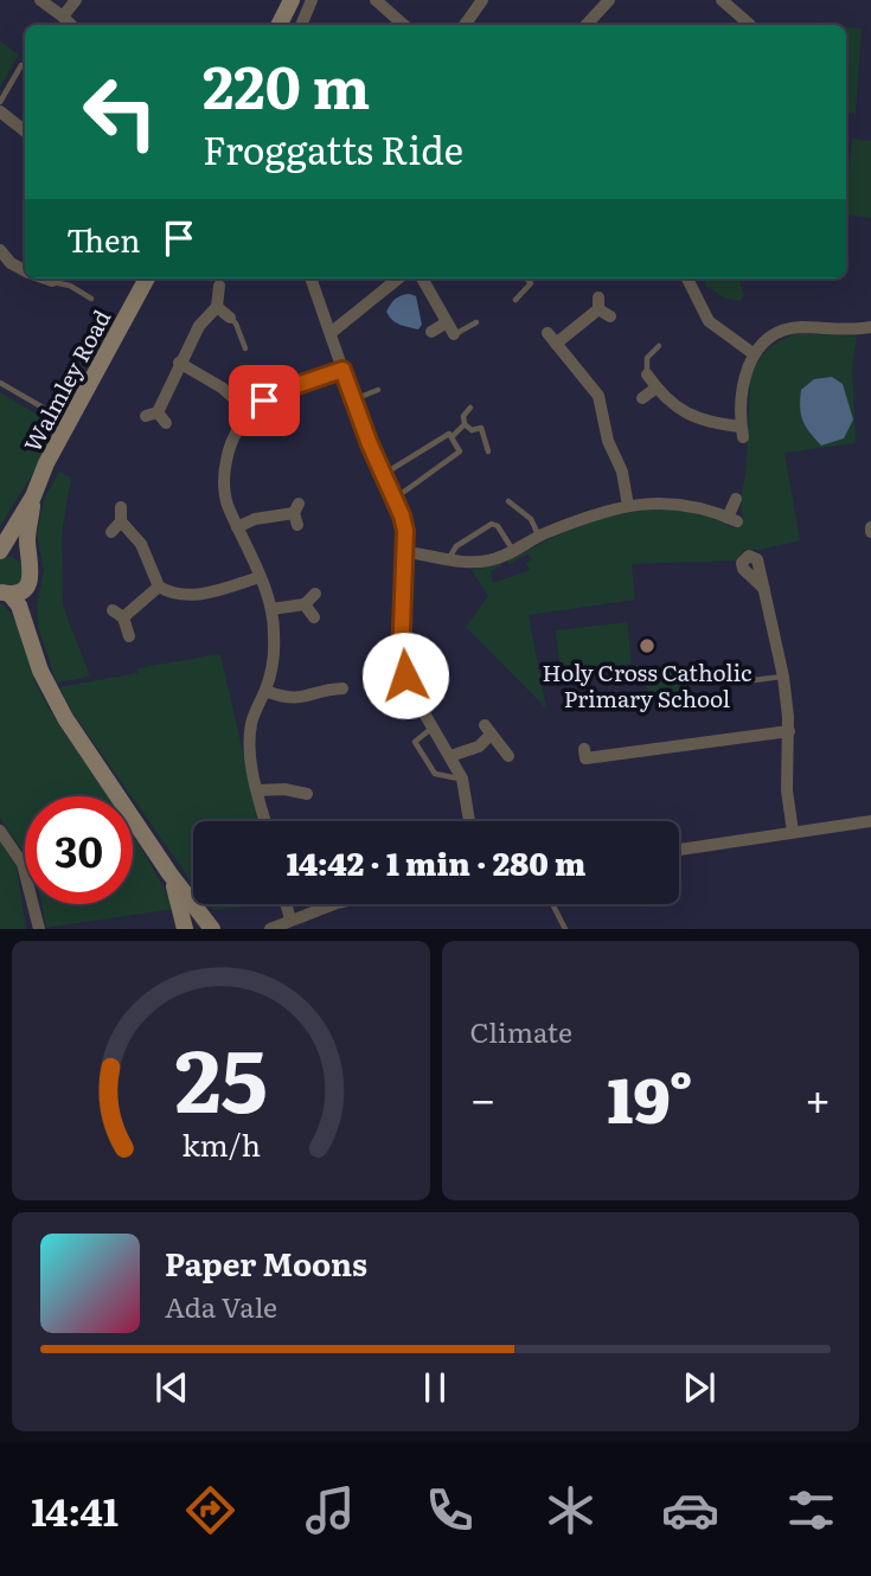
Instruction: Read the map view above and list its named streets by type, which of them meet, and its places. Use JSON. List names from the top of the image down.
{
  "streets": {
    "street": ["Walmley Road"]
  },
  "places": ["Holy Cross Catholic Primary School"],
  "page": {
    "turn": ["220 m", "Froggatts Ride"],
    "then": "Then",
    "limit": "30",
    "trip": "14:42 · 1 min · 280 m",
    "tile": "Climate",
    "heat": ["−", "19°", "+"],
    "song": ["Paper Moons", "Ada Vale"],
    "tabs": "14:41",
    "gauge": ["25", "km/h"]
  }
}
